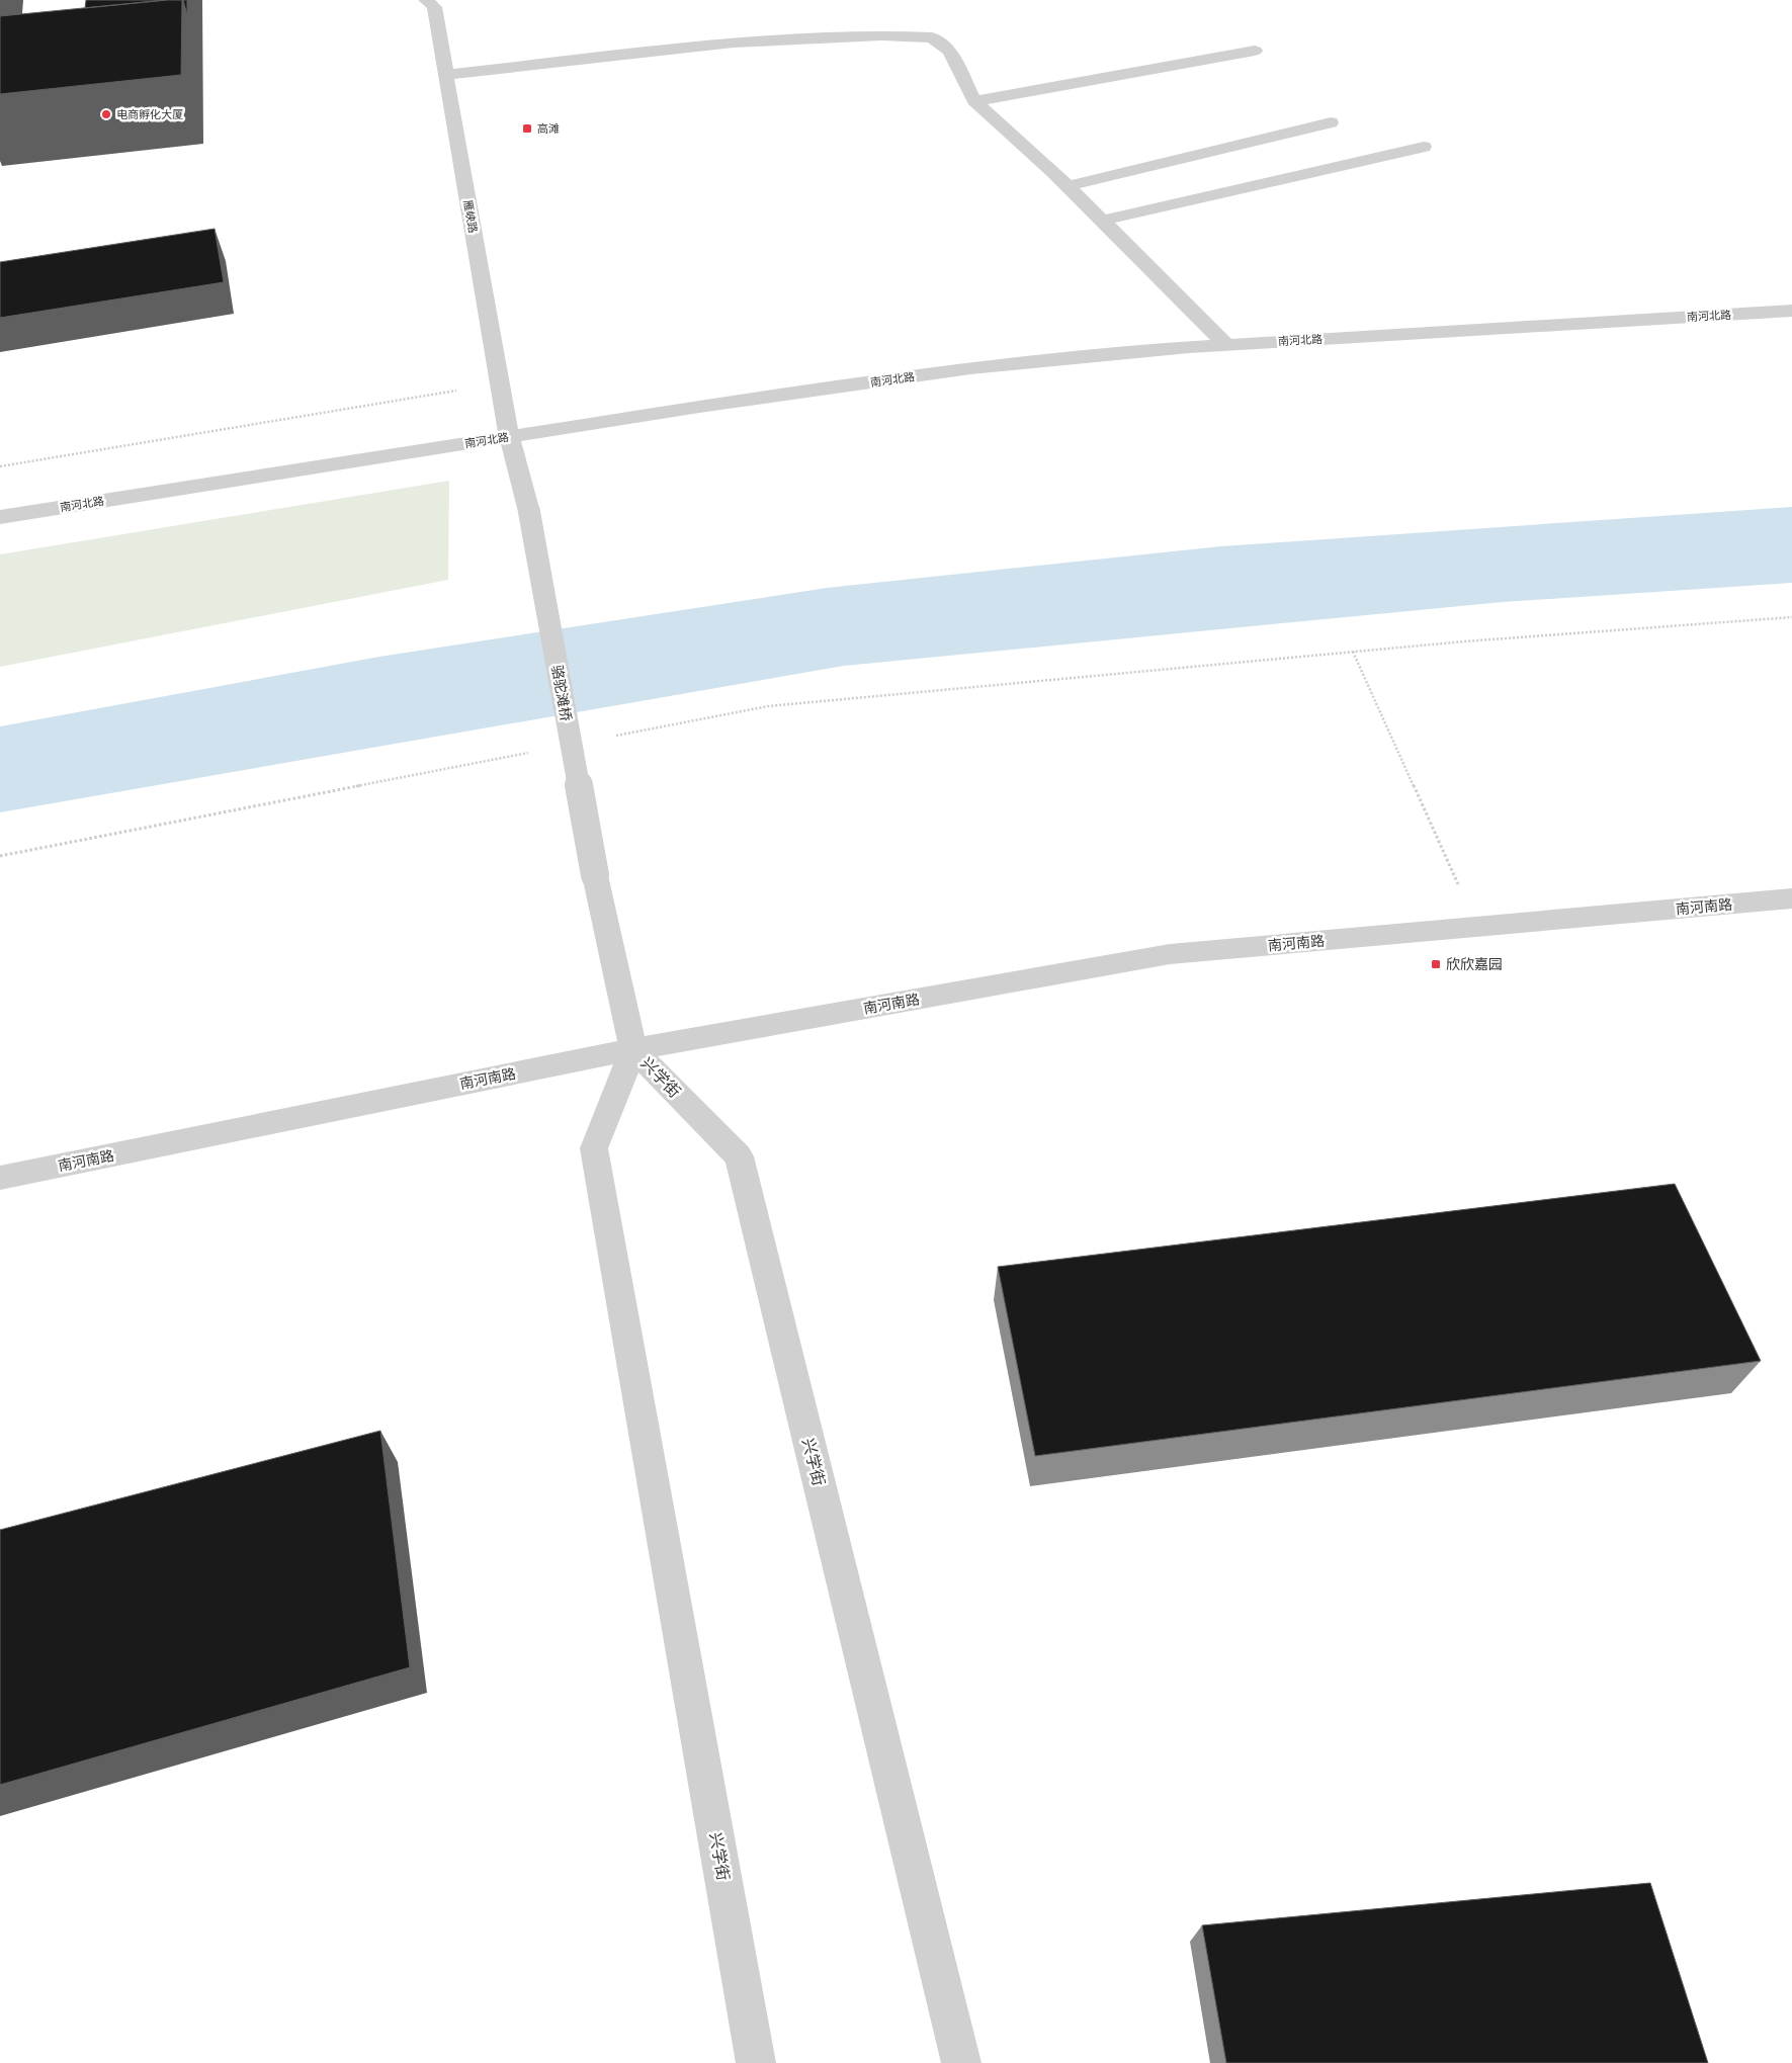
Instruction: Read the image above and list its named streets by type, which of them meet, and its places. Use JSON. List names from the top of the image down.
{
  "streets": {
    "street": [
      "雁峡路",
      "南河北路",
      "骆驼滩桥",
      "南河南路",
      "兴学街"
    ]
  },
  "crossings": [
    ["雁峡路", "南河北路"],
    ["雁峡路", "骆驼滩桥"],
    ["南河北路", "骆驼滩桥"],
    ["骆驼滩桥", "南河南路"],
    ["骆驼滩桥", "兴学街"],
    ["南河南路", "兴学街"]
  ],
  "places": {
    "other": ["电商孵化大厦"],
    "transit": ["高滩", "欣欣嘉园"]
  }
}
